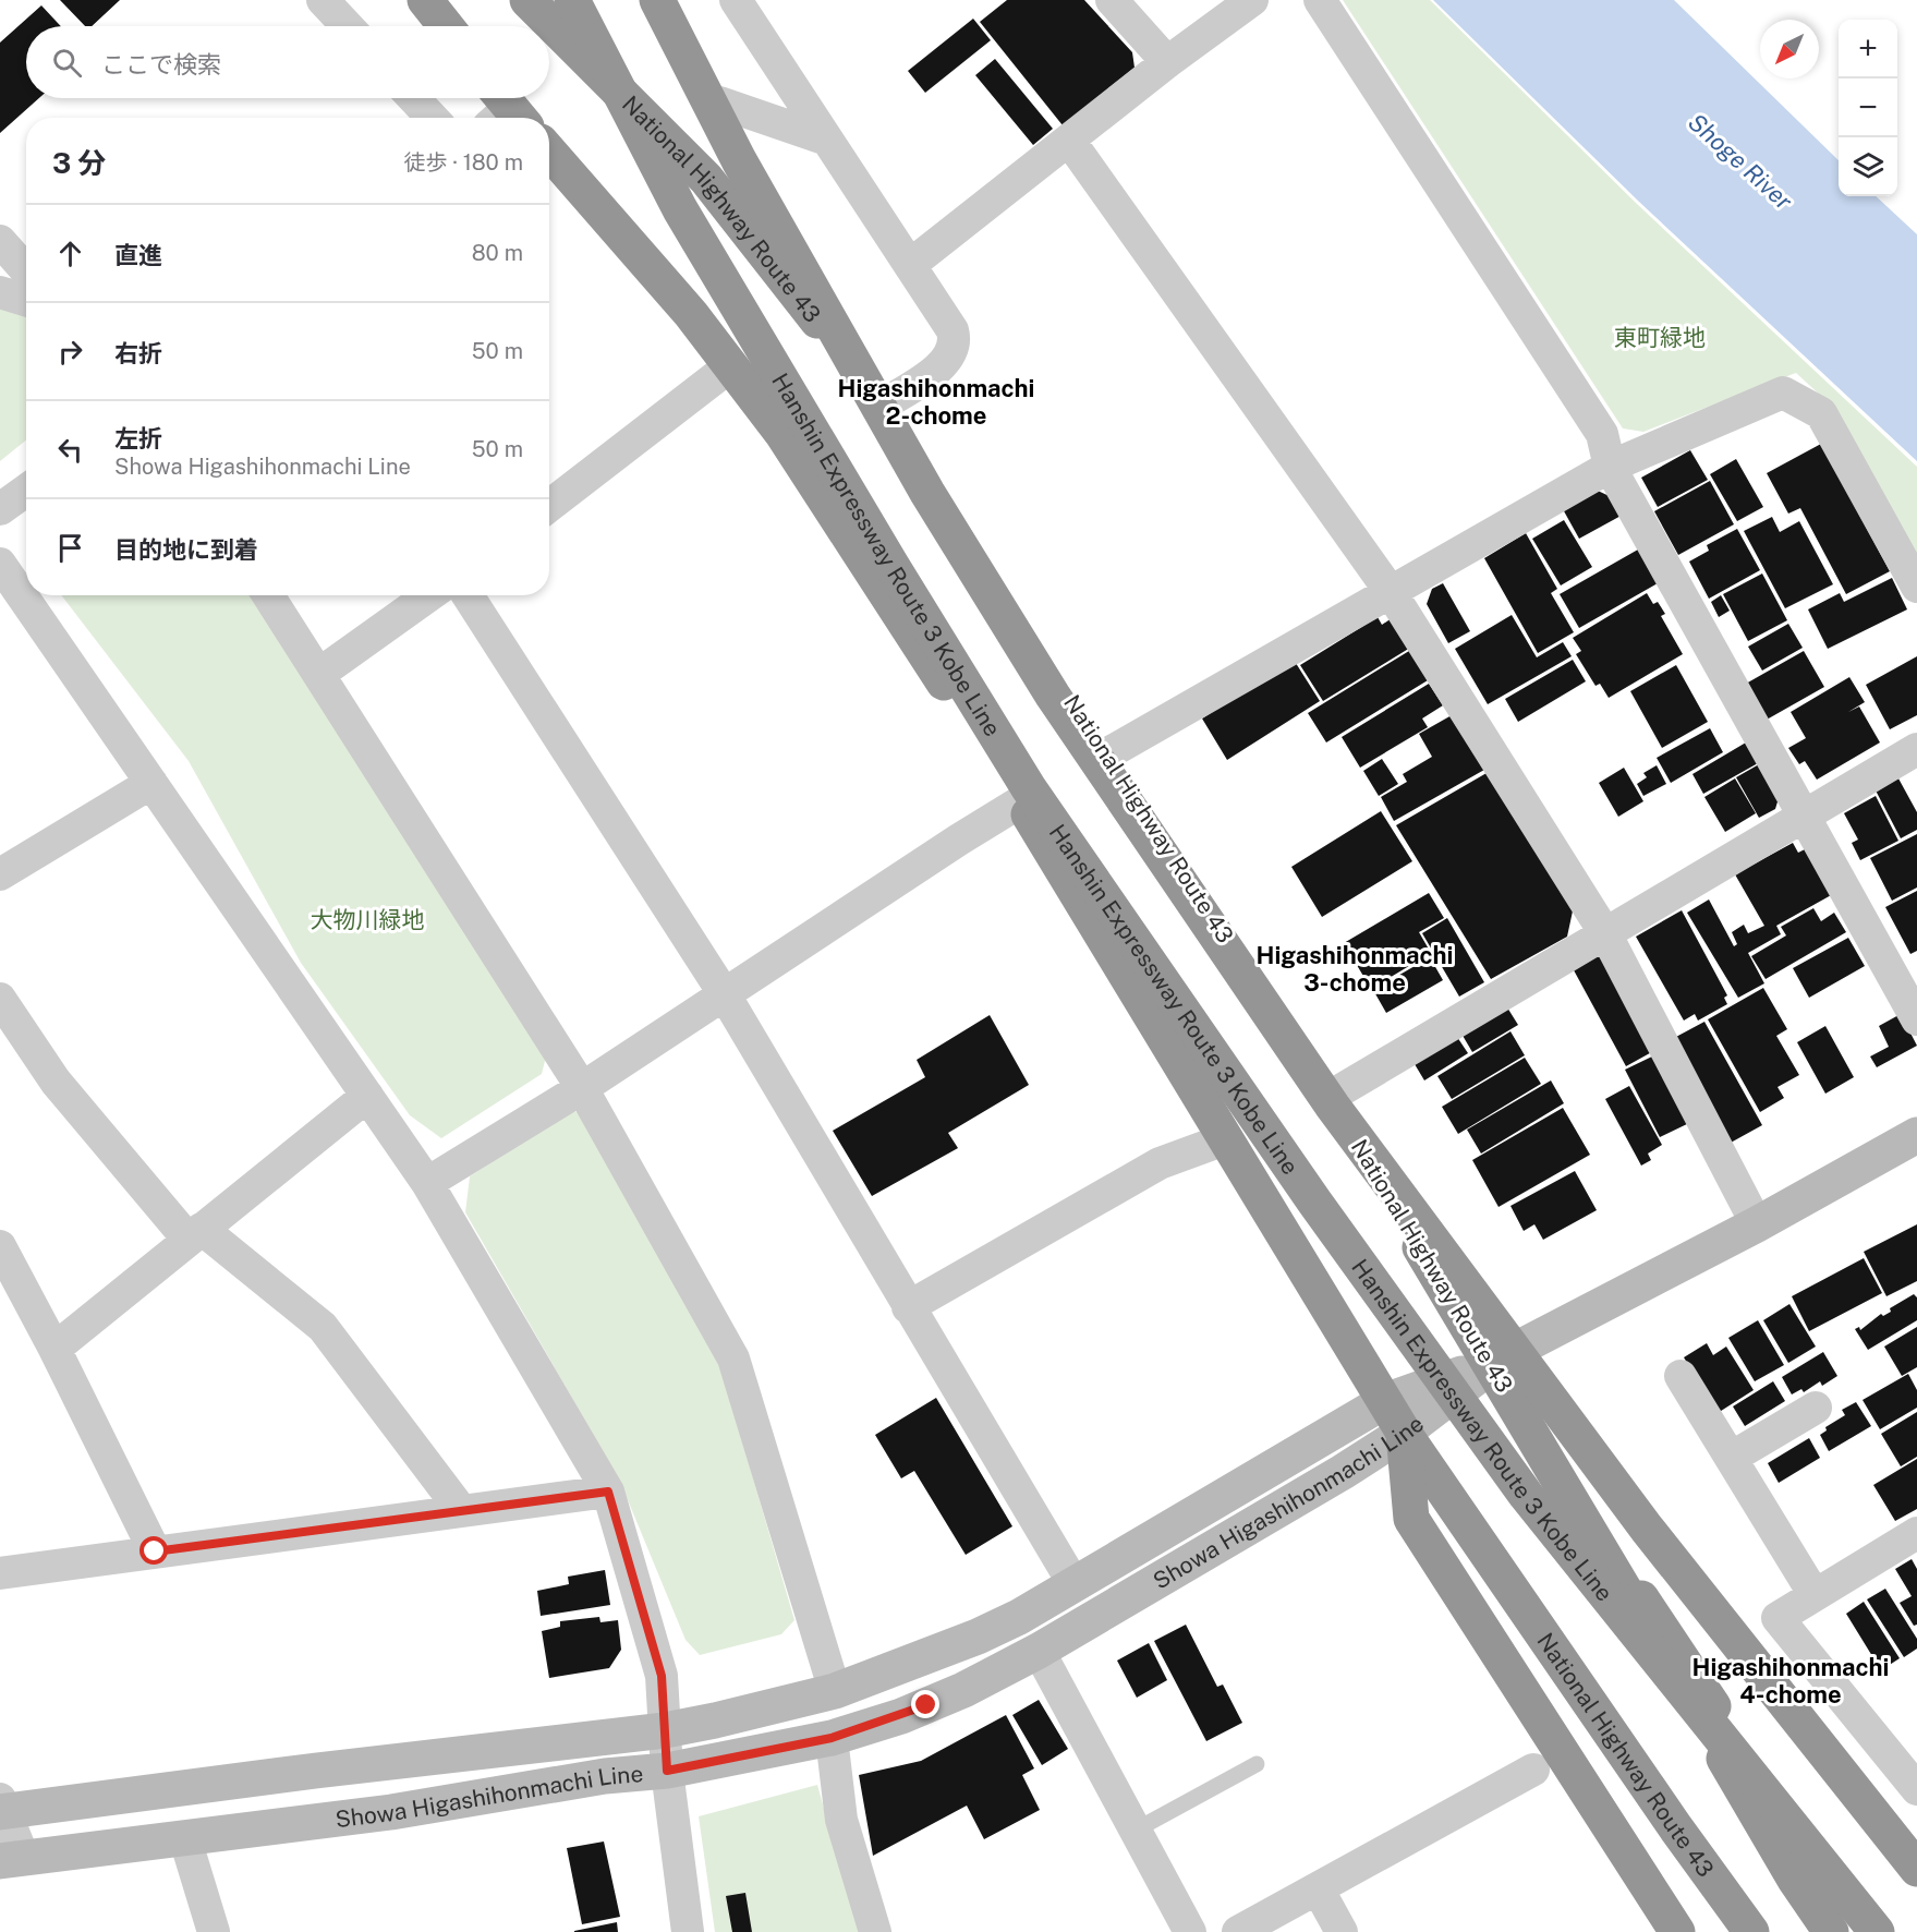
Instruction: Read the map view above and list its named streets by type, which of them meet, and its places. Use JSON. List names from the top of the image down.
{
  "streets": {
    "highway": ["National Highway Route 43", "Hanshin Expressway Route 3 Kobe Line"],
    "main road": ["Showa Higashihonmachi Line"]
  },
  "crossings": [
    ["National Highway Route 43", "Showa Higashihonmachi Line"]
  ],
  "districts": ["Higashihonmachi 2-chome", "Higashihonmachi 3-chome", "Higashihonmachi 4-chome"],
  "water": ["Shoge River"],
  "parks": ["東町緑地", "大物川緑地"],
  "north": "bottom left",
  "page": {
    "map_buttons": ["+", "−"],
    "search": "ここで検索",
    "heading": ["3 分", "徒歩 · 180 m"],
    "list": [
      ["直進", "80 m"],
      ["右折", "50 m"],
      ["左折", "Showa Higashihonmachi Line", "50 m"],
      "目的地に到着"
    ]
  }
}
